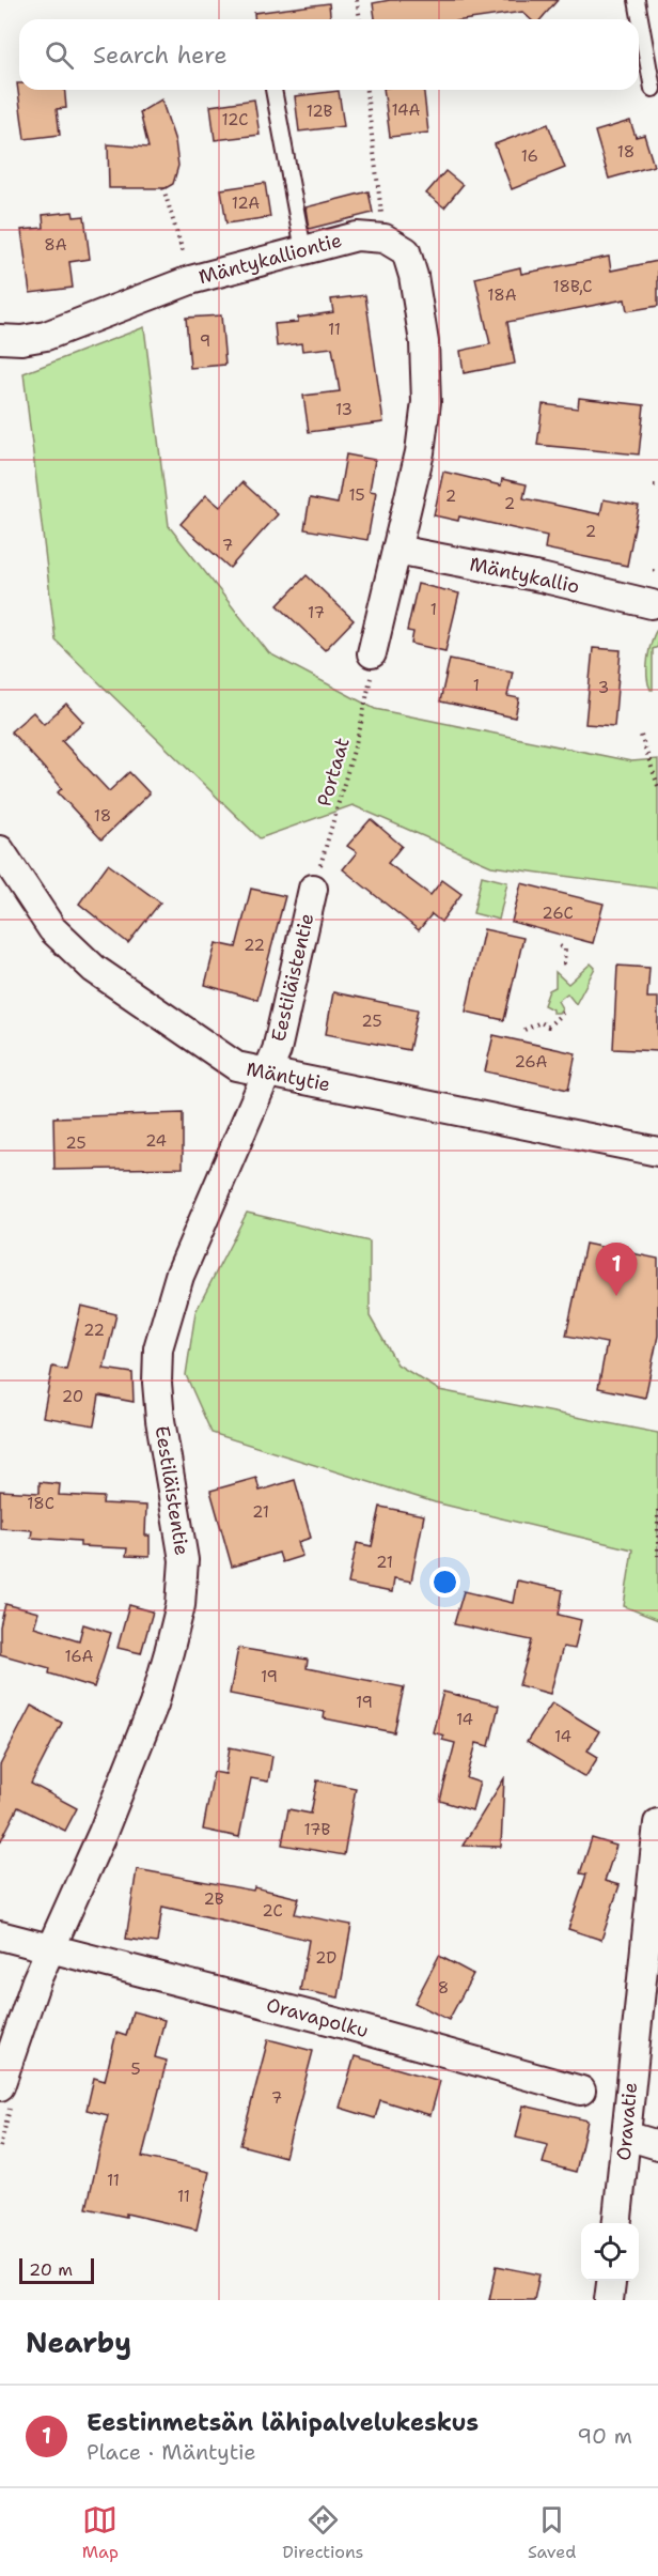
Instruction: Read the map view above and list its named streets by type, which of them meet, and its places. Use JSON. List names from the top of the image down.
{
  "streets": {
    "street": [
      "Mäntykalliontie",
      "Mäntykallio",
      "Eestiläistentie",
      "Mäntytie",
      "Oravapolku",
      "Oravatie"
    ],
    "path": ["Portaat"]
  },
  "crossings": [
    ["Portaat", "Eestiläistentie"],
    ["Eestiläistentie", "Mäntytie"],
    ["Eestiläistentie", "Oravapolku"]
  ],
  "house_numbers": [
    "14A",
    "12B",
    "12C",
    "18",
    "16",
    "12A",
    "8A",
    "18B,C",
    "18A",
    "11",
    "9",
    "13",
    "15",
    "2",
    "2",
    "2",
    "7",
    "1",
    "17",
    "1",
    "3",
    "18",
    "26C",
    "22",
    "25",
    "26A",
    "24",
    "25",
    "22",
    "20",
    "18C",
    "21",
    "21",
    "16A",
    "19",
    "19",
    "14",
    "14",
    "17B",
    "2B",
    "2C",
    "2D",
    "8",
    "5",
    "7",
    "11",
    "11"
  ],
  "scale_bar": "20 m",
  "page": {
    "search": "Search here",
    "pins": "1",
    "scale": "20 m",
    "heading": "Nearby",
    "list": [
      {
        "mark": "1",
        "name": "Eestinmetsän lähipalvelukeskus",
        "note": "Place · Mäntytie",
        "value": "90 m"
      }
    ],
    "nav": ["Map", "Directions", "Saved"]
  }
}
